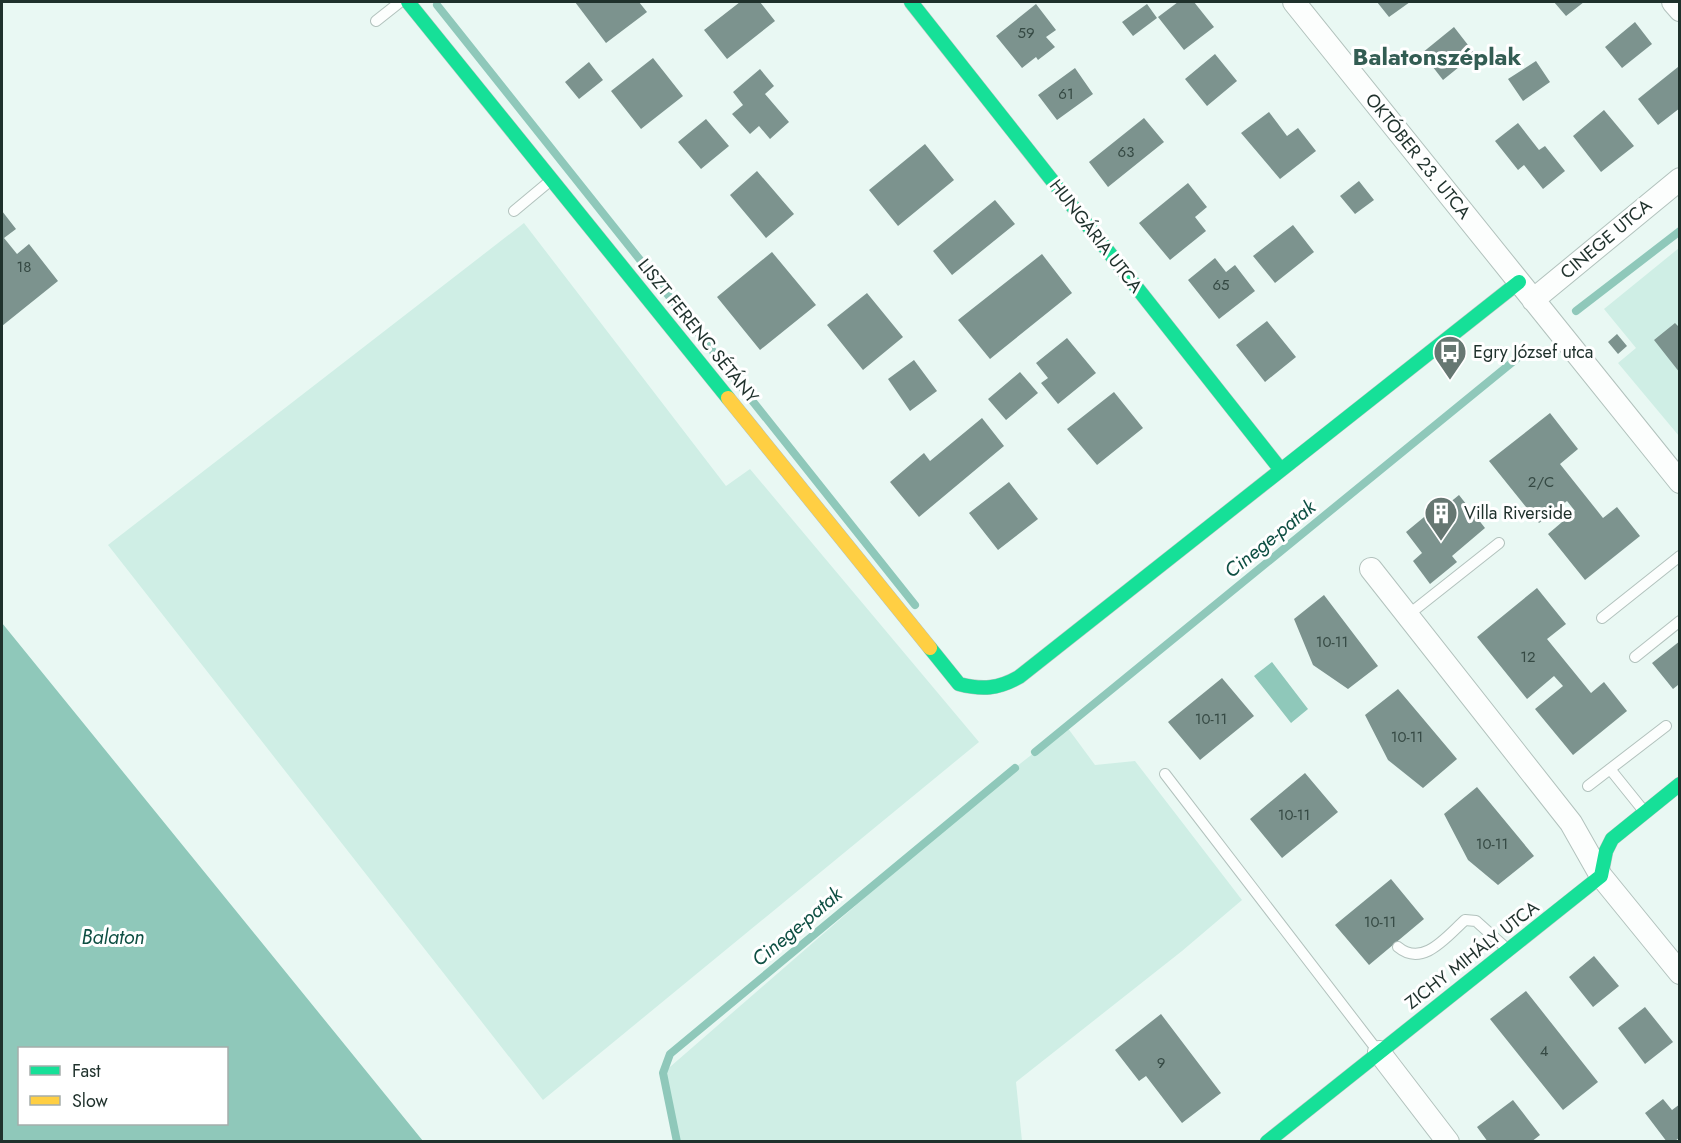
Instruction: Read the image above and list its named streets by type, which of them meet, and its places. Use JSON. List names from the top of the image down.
{
  "streets": {
    "street": [
      "OKTÓBER 23. UTCA",
      "HUNGÁRIA UTCA",
      "CINEGE UTCA",
      "LISZT FERENC SÉTÁNY",
      "ZICHY MIHÁLY UTCA"
    ]
  },
  "crossings": [
    ["OKTÓBER 23. UTCA", "CINEGE UTCA"],
    ["HUNGÁRIA UTCA", "LISZT FERENC SÉTÁNY"]
  ],
  "districts": ["Balatonszéplak"],
  "water": ["Cinege-patak", "Balaton"],
  "places": {
    "bus stop": ["Egry József utca"],
    "building": ["Villa Riverside"]
  },
  "house_numbers": [
    "59",
    "61",
    "63",
    "18",
    "65",
    "2/C",
    "10-11",
    "12",
    "10-11",
    "10-11",
    "10-11",
    "10-11",
    "10-11",
    "4",
    "9"
  ],
  "legend": ["Fast", "Slow"]
}
